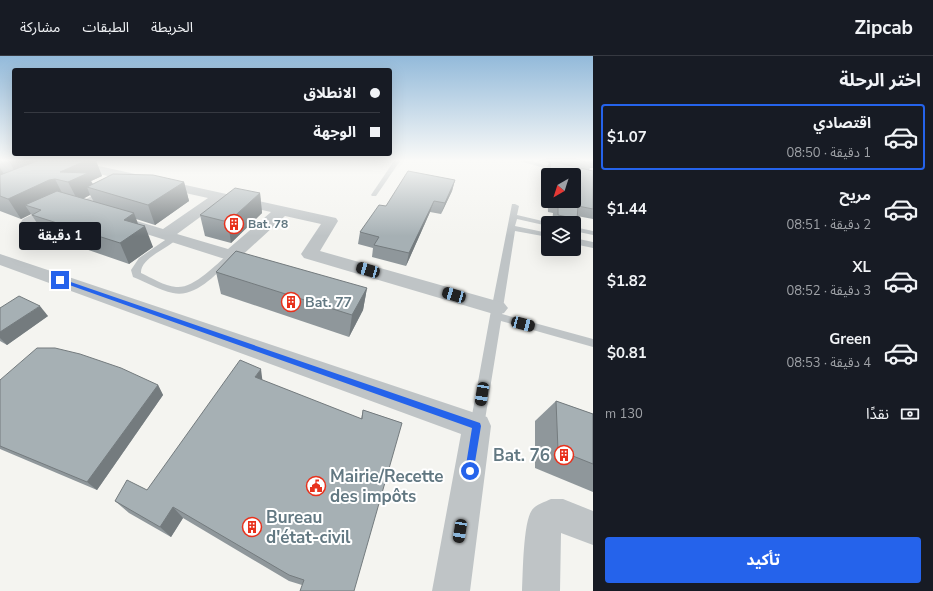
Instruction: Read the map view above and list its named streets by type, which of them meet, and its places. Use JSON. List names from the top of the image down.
{
  "places": {
    "building": [
      "Bat. 78",
      "Bat. 77",
      "Bat. 76",
      "Bureau d'état-civil"
    ],
    "public building": ["Mairie/Recette des impôts"]
  },
  "north": "bottom left",
  "page": {
    "header": "Zipcab",
    "nav": ["الخريطة", "الطبقات", "مشاركة"],
    "heading": "اختر الرحلة",
    "banner": ["الانطلاق", "الوجهة"],
    "list": [
      {
        "name": "اقتصادي",
        "note": "1 دقيقة · 08:50",
        "value": "$1.07"
      },
      {
        "name": "مريح",
        "note": "2 دقيقة · 08:51",
        "value": "$1.44"
      },
      {
        "name": "XL",
        "note": "3 دقيقة · 08:52",
        "value": "$1.82"
      },
      {
        "name": "Green",
        "note": "4 دقيقة · 08:53",
        "value": "$0.81"
      }
    ],
    "bubble": "1 دقيقة",
    "pay": ["نقدًا", "130 m"],
    "buttons": "تأكيد"
  }
}
